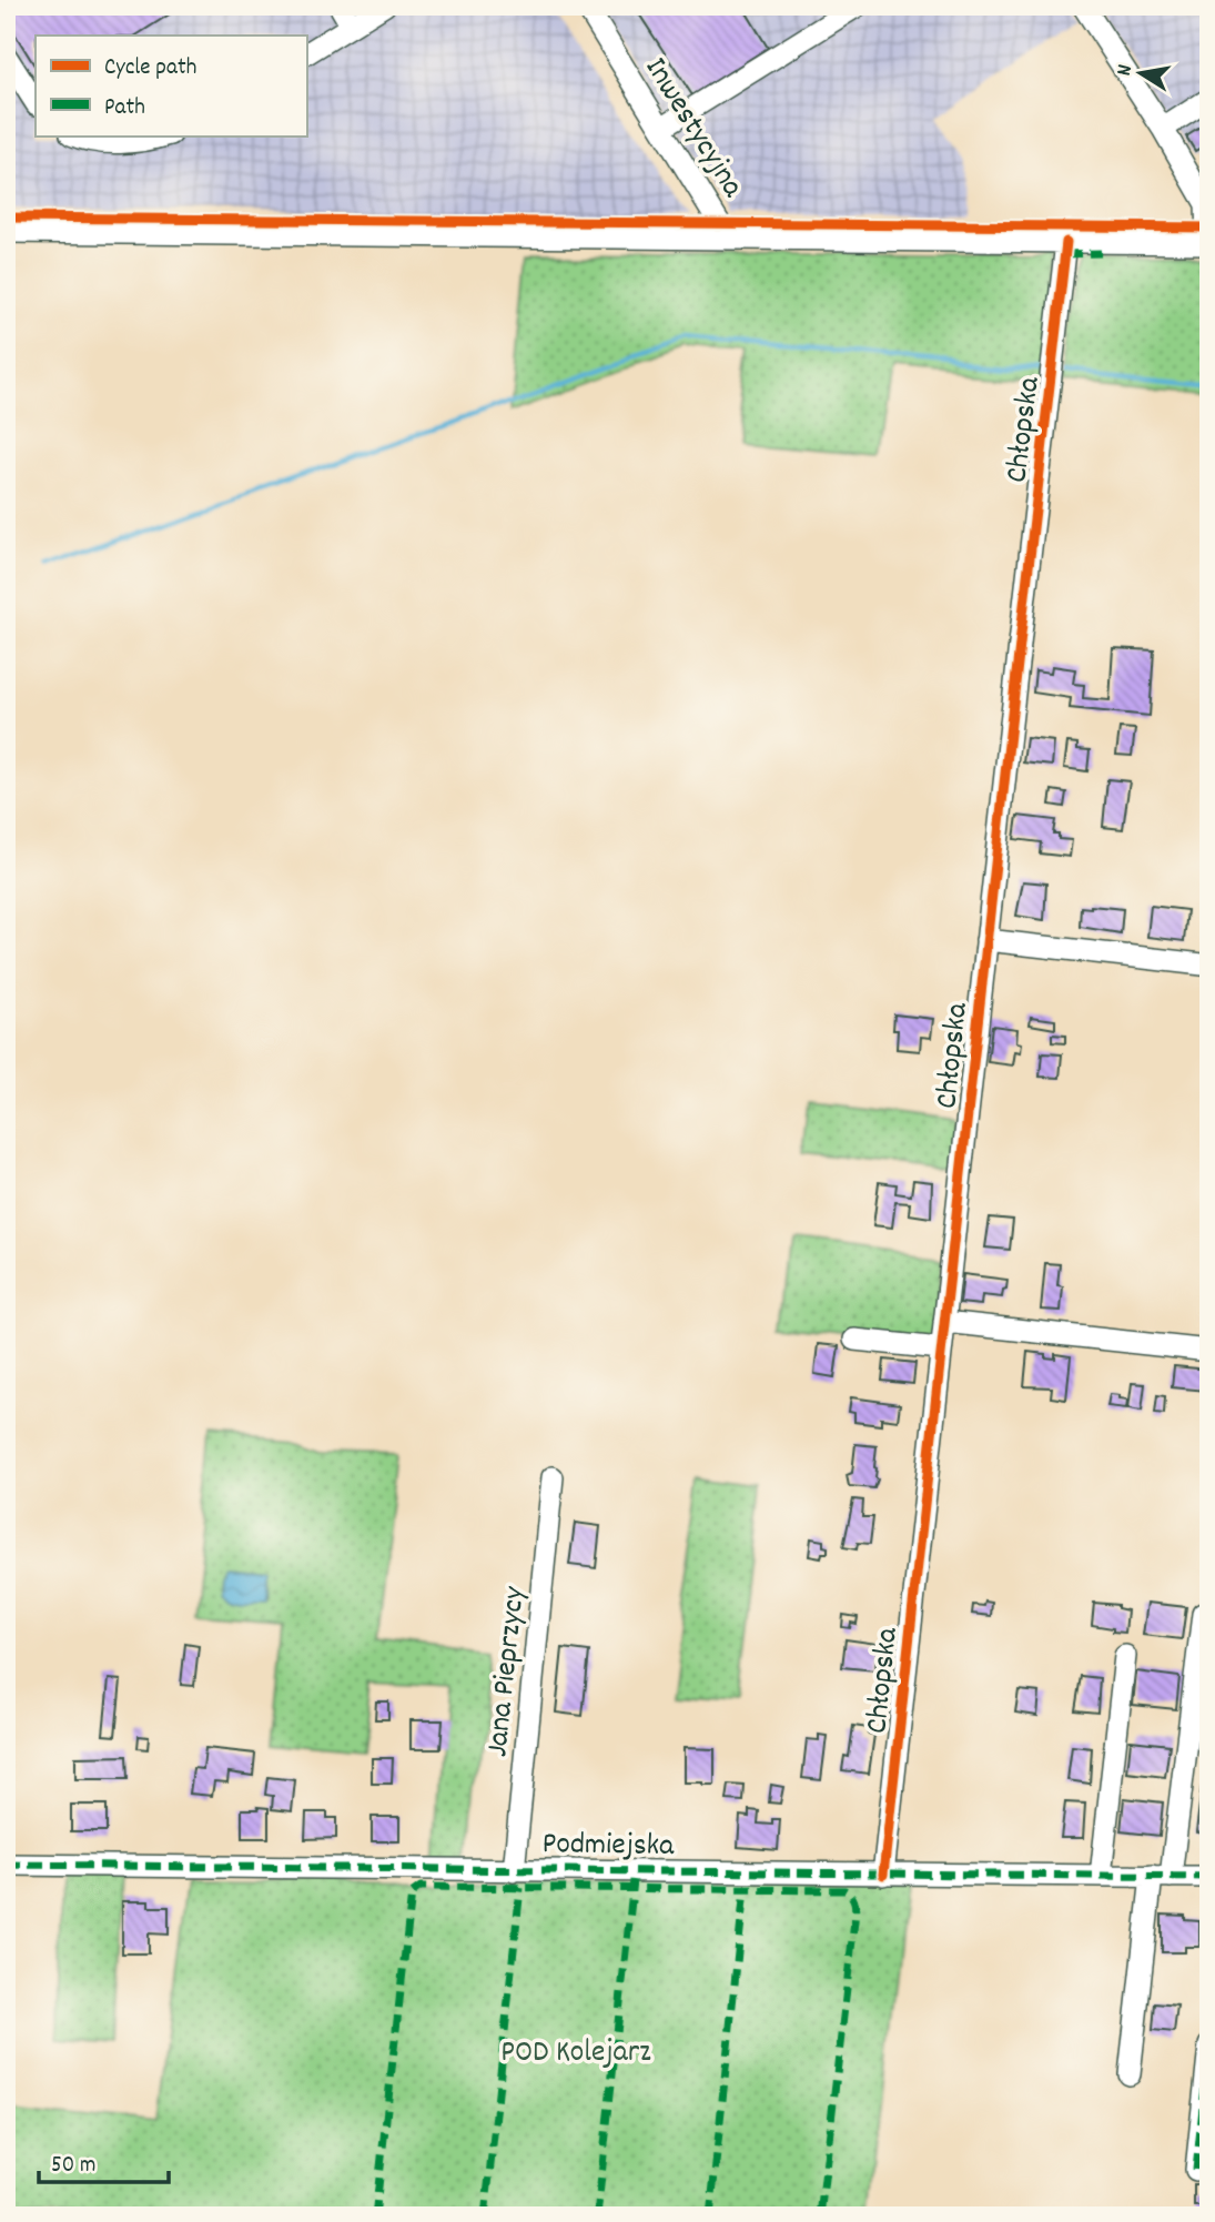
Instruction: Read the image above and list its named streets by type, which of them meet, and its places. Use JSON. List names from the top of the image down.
{
  "streets": {
    "street": [
      "Inwestycyjna",
      "Chłopska",
      "Jana Pieprzycy",
      "Podmiejska"
    ]
  },
  "crossings": [
    ["Chłopska", "Podmiejska"],
    ["Jana Pieprzycy", "Podmiejska"]
  ],
  "parks": ["POD Kolejarz"],
  "legend": ["Cycle path", "Path"],
  "scale_bar": "50 m",
  "north": "left"
}
